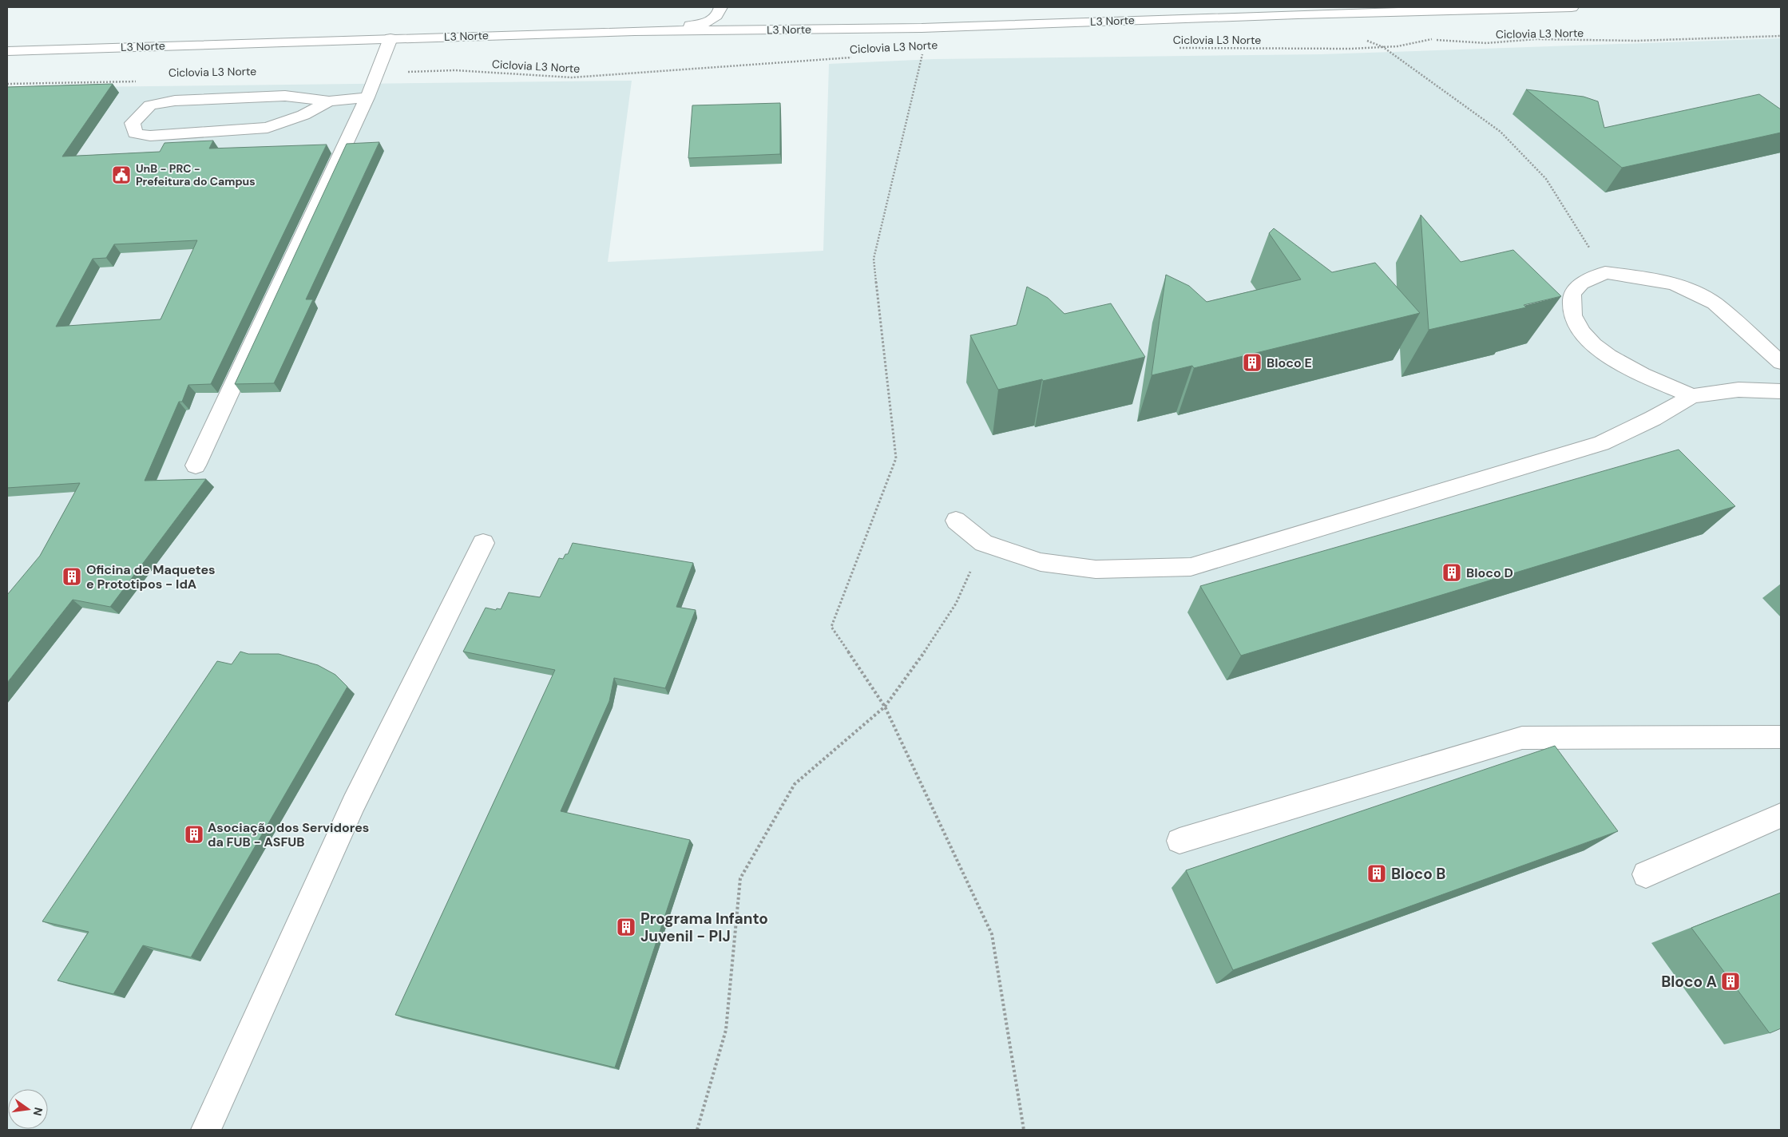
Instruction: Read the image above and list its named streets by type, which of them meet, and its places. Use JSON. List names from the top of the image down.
{
  "streets": {
    "main road": ["L3 Norte"],
    "path": ["Ciclovia L3 Norte"]
  },
  "places": {
    "public building": ["UnB - PRC - Prefeitura do Campus"],
    "building": [
      "Bloco E",
      "Bloco D",
      "Oficina de Maquetes e Prototipos - IdA",
      "Asociação dos Servidores da FUB - ASFUB",
      "Bloco B",
      "Programa Infanto Juvenil - PIJ",
      "Bloco A"
    ]
  },
  "north": "right"
}
